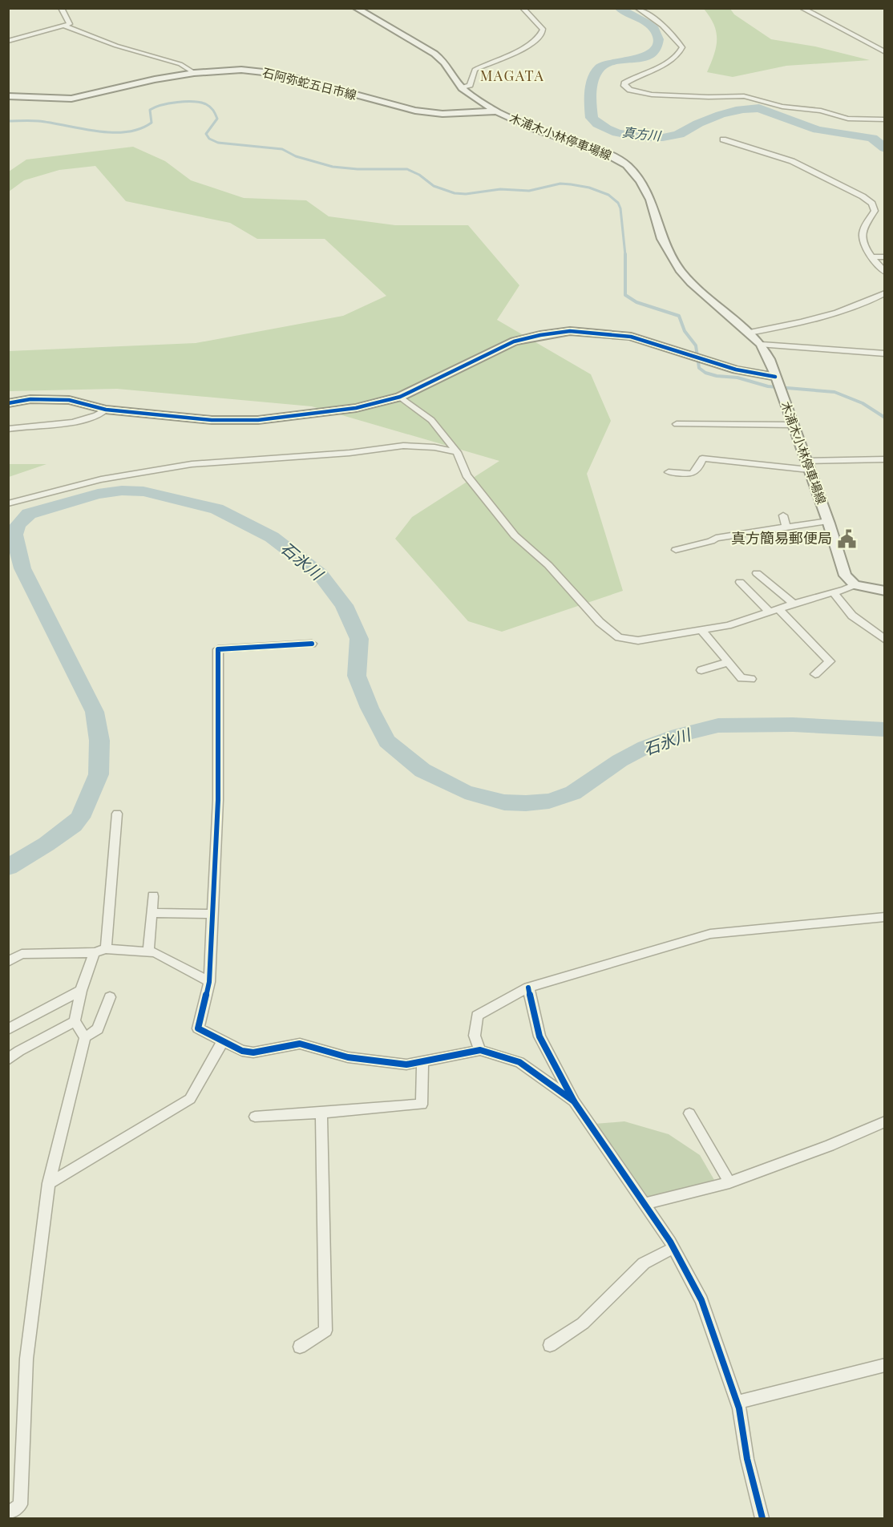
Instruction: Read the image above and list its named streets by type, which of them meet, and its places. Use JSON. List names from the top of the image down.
{
  "streets": {
    "main road": ["石阿弥蛇五日市線", "木浦木小林停車場線"]
  },
  "crossings": [
    ["石阿弥蛇五日市線", "木浦木小林停車場線"]
  ],
  "districts": ["MAGATA"],
  "water": ["真方川", "石氷川"],
  "places": {
    "public building": ["真方簡易郵便局"]
  }
}
